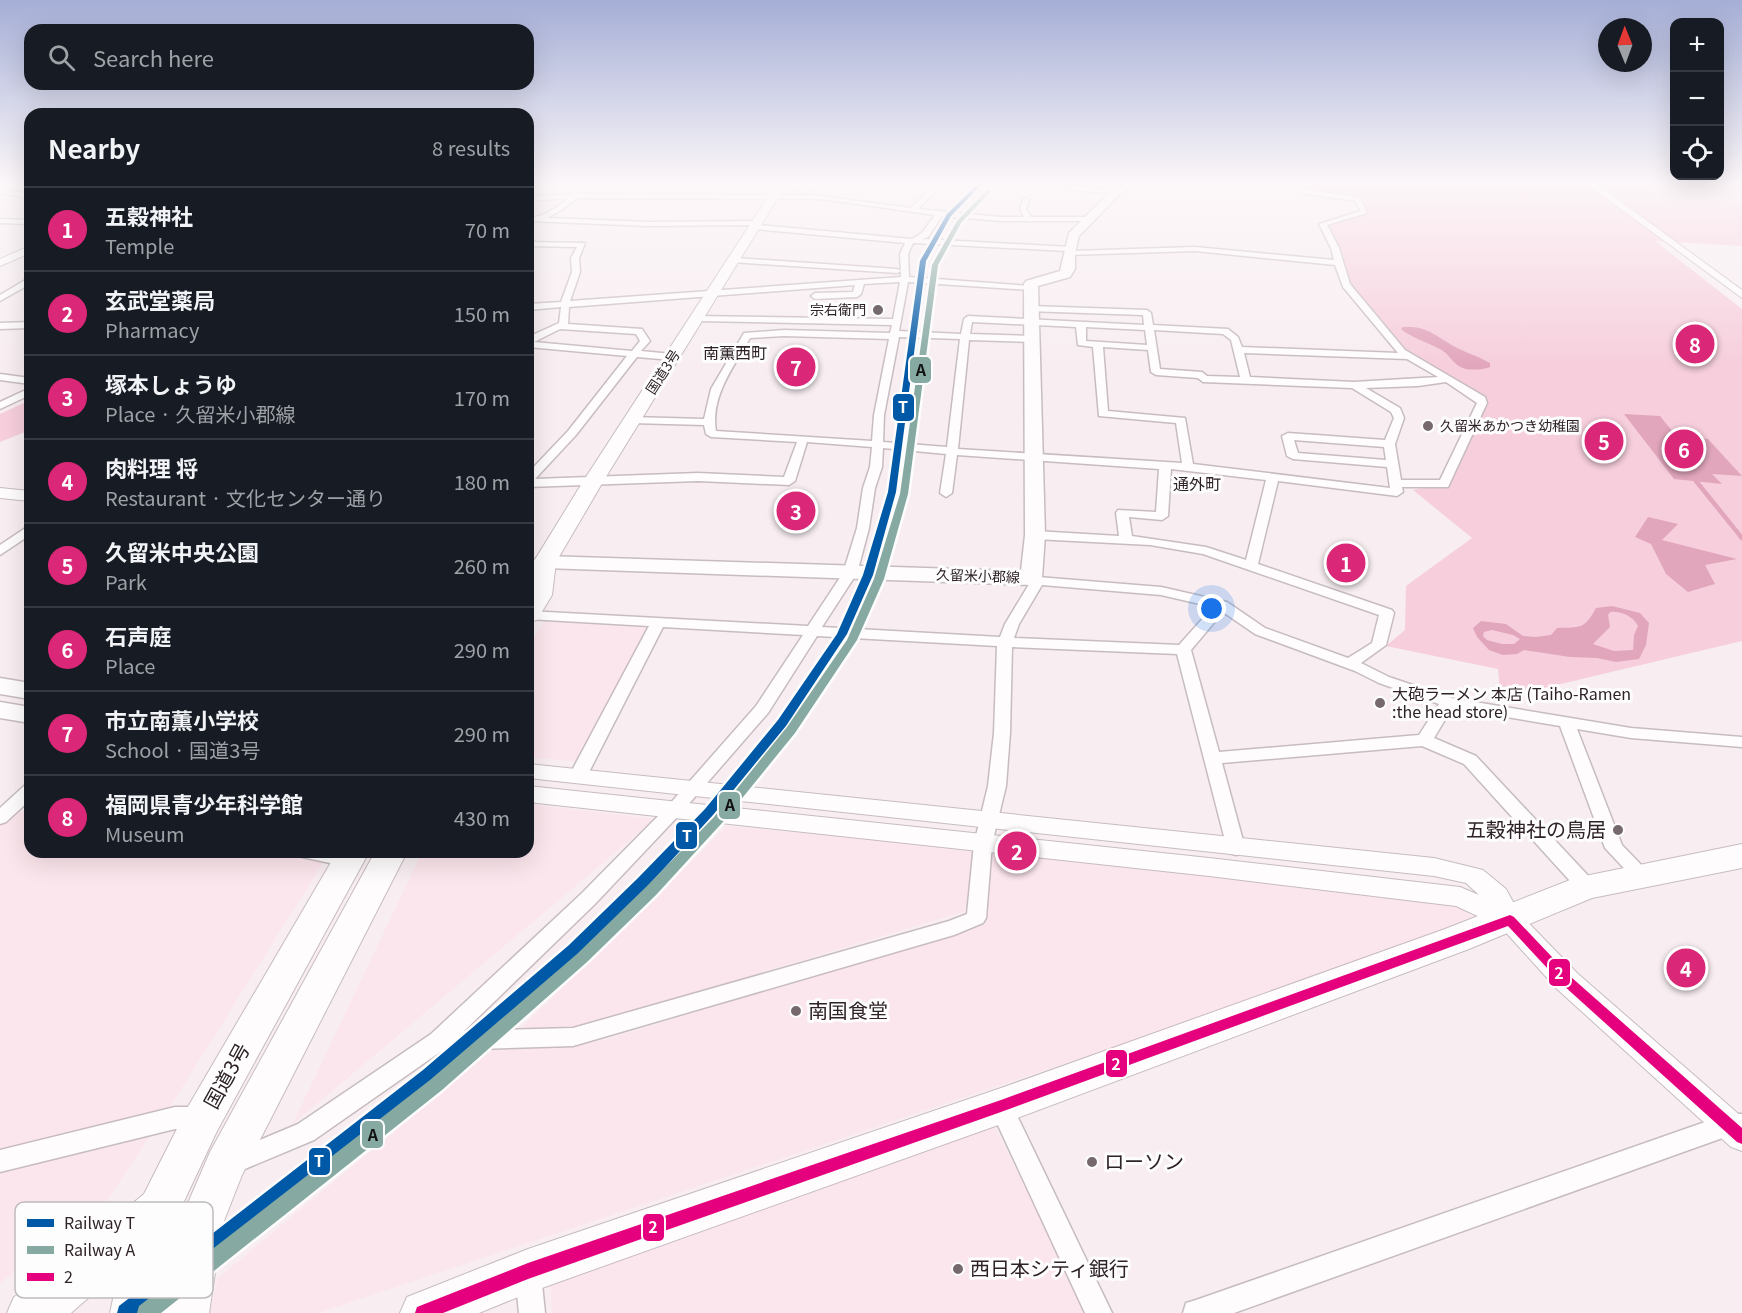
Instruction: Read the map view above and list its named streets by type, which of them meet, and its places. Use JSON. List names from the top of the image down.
{
  "streets": {
    "highway": ["国道3号"],
    "main road": ["久留米小郡線"]
  },
  "crossings": [
    ["国道3号", "久留米小郡線"]
  ],
  "districts": ["南薫西町", "通外町"],
  "places": [
    "宗右衛門",
    "久留米あかつき幼稚園",
    "大砲ラーメン 本店 (Taiho-Ramen :the head store)",
    "五穀神社の鳥居",
    "南国食堂",
    "ローソン",
    "西日本シティ銀行"
  ],
  "lines": ["rail line T", "rail line A", "transit line 2"],
  "legend": ["Railway T", "Railway A", "2"],
  "north": "top",
  "page": {
    "map_buttons": ["+", "−"],
    "search": "Search here",
    "heading": ["Nearby", "8 results"],
    "list": [
      {
        "mark": "1",
        "name": "五穀神社",
        "note": "Temple",
        "value": "70 m"
      },
      {
        "mark": "2",
        "name": "玄武堂薬局",
        "note": "Pharmacy",
        "value": "150 m"
      },
      {
        "mark": "3",
        "name": "塚本しょうゆ",
        "note": "Place · 久留米小郡線",
        "value": "170 m"
      },
      {
        "mark": "4",
        "name": "肉料理 将",
        "note": "Restaurant · 文化センター通り",
        "value": "180 m"
      },
      {
        "mark": "5",
        "name": "久留米中央公園",
        "note": "Park",
        "value": "260 m"
      },
      {
        "mark": "6",
        "name": "石声庭",
        "note": "Place",
        "value": "290 m"
      },
      {
        "mark": "7",
        "name": "市立南薫小学校",
        "note": "School · 国道3号",
        "value": "290 m"
      },
      {
        "mark": "8",
        "name": "福岡県青少年科学館",
        "note": "Museum",
        "value": "430 m"
      }
    ],
    "pins": [
      "8",
      "7",
      "5",
      "6",
      "3",
      "1",
      "2",
      "4"
    ]
  }
}
